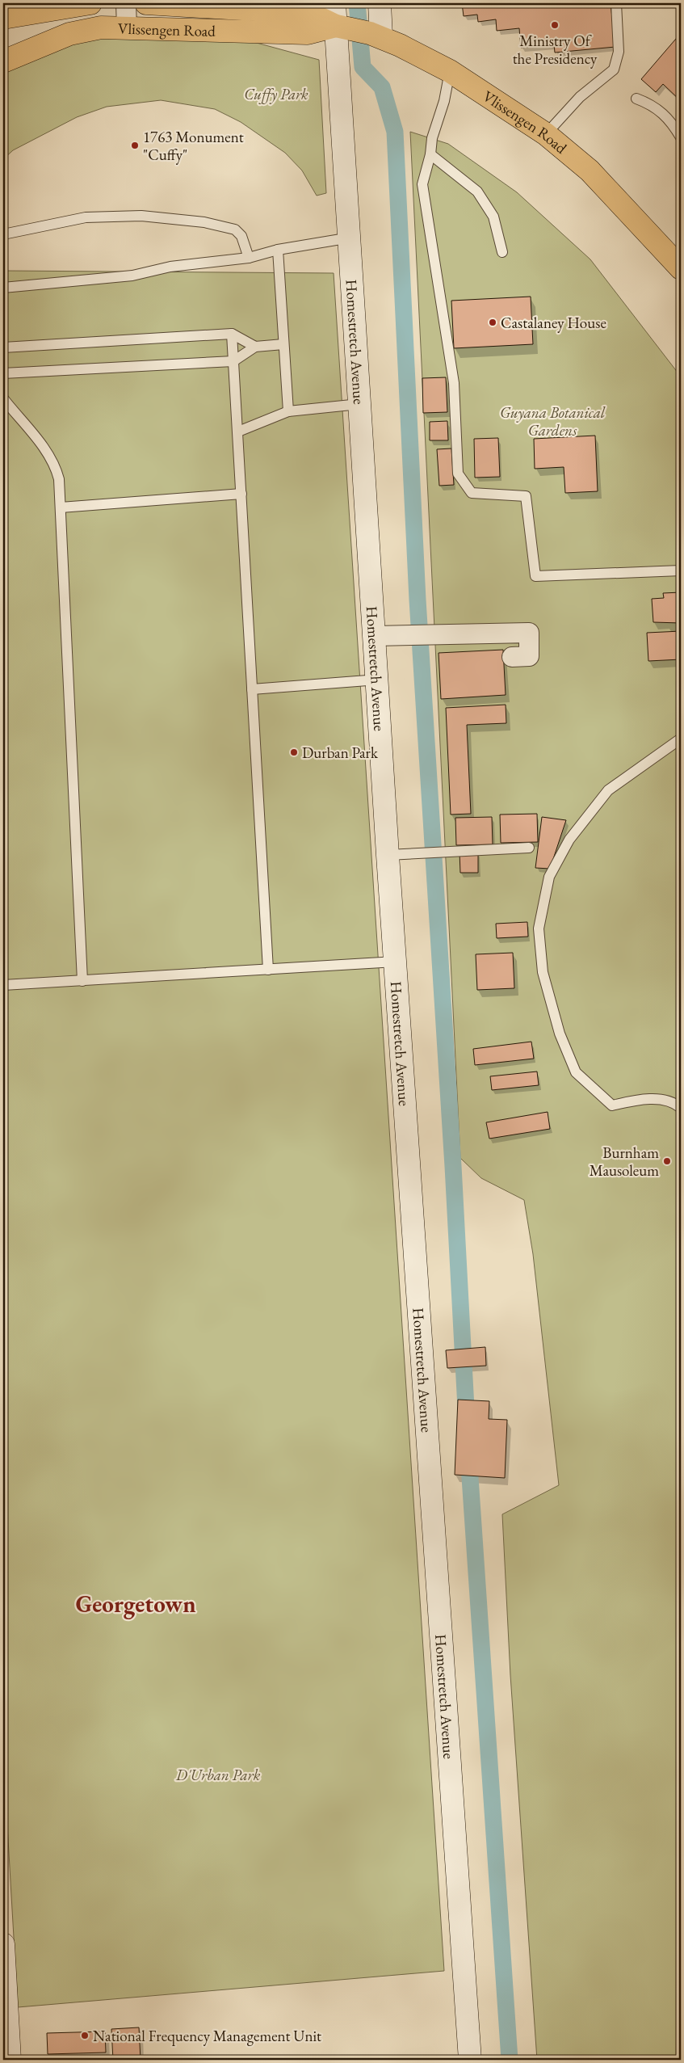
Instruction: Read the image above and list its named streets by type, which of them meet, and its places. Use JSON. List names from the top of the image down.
{
  "streets": {
    "main road": ["Vlissengen Road", "Homestretch Avenue"]
  },
  "crossings": [
    ["Vlissengen Road", "Homestretch Avenue"]
  ],
  "districts": ["Georgetown"],
  "parks": ["Cuffy Park", "Guyana Botanical Gardens", "D'Urban Park"],
  "places": [
    "Ministry Of the Presidency",
    "1763 Monument \"Cuffy\"",
    "Castalaney House",
    "Durban Park",
    "Burnham Mausoleum",
    "National Frequency Management Unit"
  ]
}
